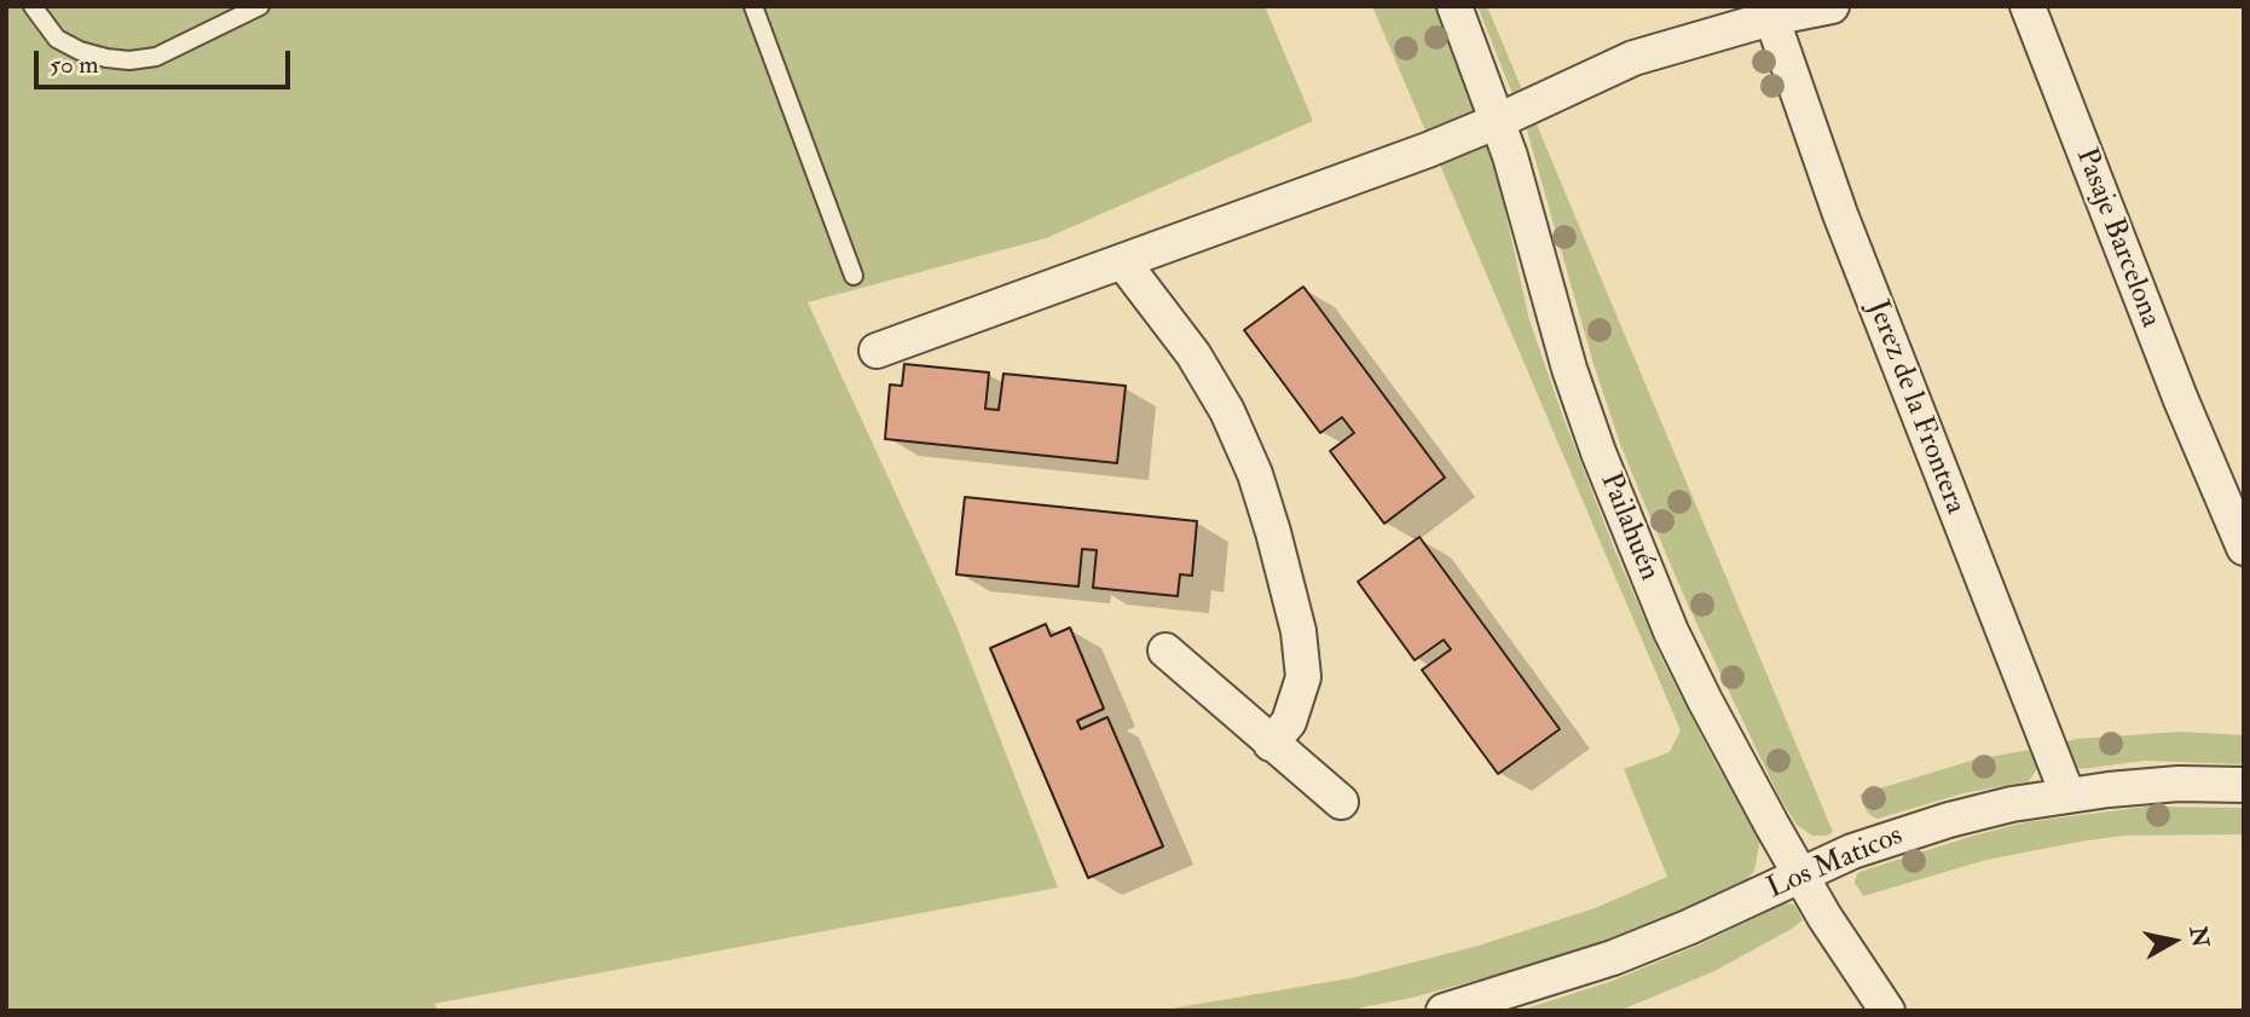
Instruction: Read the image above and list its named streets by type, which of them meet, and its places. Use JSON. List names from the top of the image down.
{
  "streets": {
    "street": [
      "Pasaje Barcelona",
      "Jerez de la Frontera",
      "Pailahuén",
      "Los Maticos"
    ]
  },
  "crossings": [
    ["Jerez de la Frontera", "Los Maticos"],
    ["Pailahuén", "Los Maticos"]
  ],
  "scale_bar": "50 m",
  "north": "right"
}
